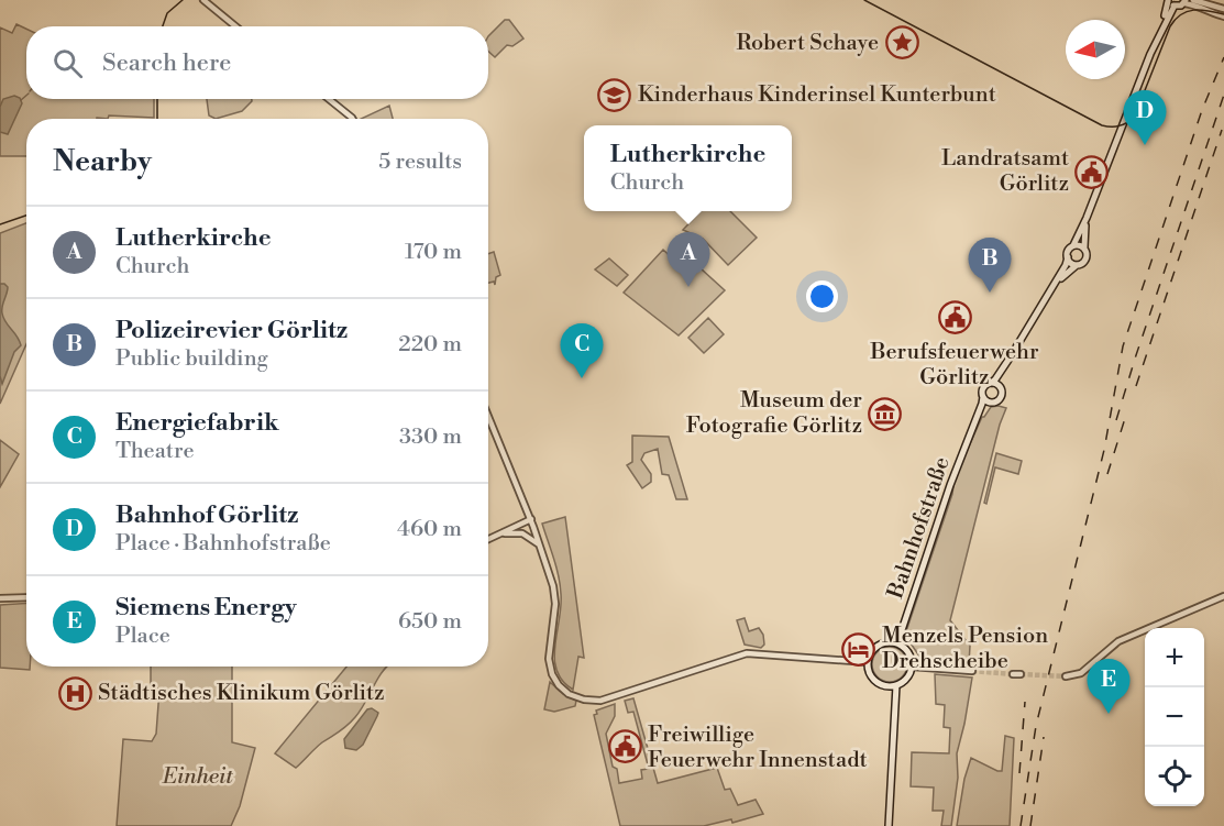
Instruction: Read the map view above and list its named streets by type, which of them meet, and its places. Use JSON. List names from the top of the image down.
{
  "streets": {
    "main road": ["Bahnhofstraße"]
  },
  "parks": ["Einheit"],
  "places": {
    "place": ["Robert Schaye"],
    "school or university": ["Kinderhaus Kinderinsel Kunterbunt"],
    "public building": ["Landratsamt Görlitz", "Berufsfeuerwehr Görlitz", "Freiwillige Feuerwehr Innenstadt"],
    "museum": ["Museum der Fotografie Görlitz"],
    "hotel": ["Menzels Pension Drehscheibe"],
    "hospital": ["Städtisches Klinikum Görlitz"]
  },
  "north": "left",
  "page": {
    "search": "Search here",
    "pins": [
      "D",
      "A",
      "B",
      "C",
      "E"
    ],
    "heading": ["Nearby", "5 results"],
    "popup": ["Lutherkirche", "Church"],
    "list": [
      {
        "mark": "A",
        "name": "Lutherkirche",
        "note": "Church",
        "value": "170 m"
      },
      {
        "mark": "B",
        "name": "Polizeirevier Görlitz",
        "note": "Public building",
        "value": "220 m"
      },
      {
        "mark": "C",
        "name": "Energiefabrik",
        "note": "Theatre",
        "value": "330 m"
      },
      {
        "mark": "D",
        "name": "Bahnhof Görlitz",
        "note": "Place · Bahnhofstraße",
        "value": "460 m"
      },
      {
        "mark": "E",
        "name": "Siemens Energy",
        "note": "Place",
        "value": "650 m"
      }
    ],
    "map_buttons": ["+", "−"]
  }
}
